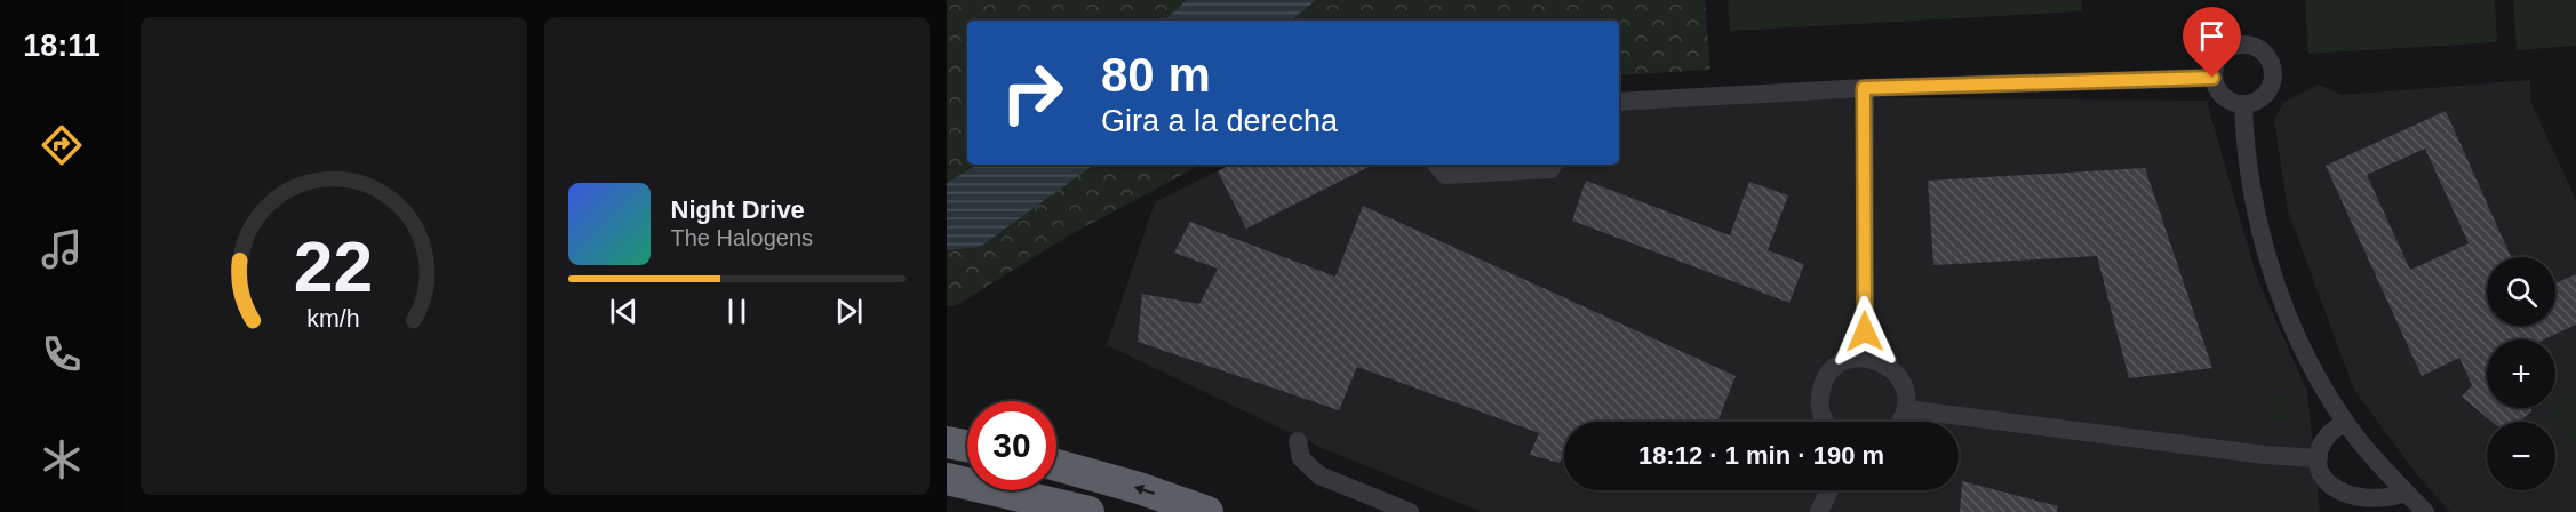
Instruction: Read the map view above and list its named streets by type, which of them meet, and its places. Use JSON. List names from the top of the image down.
{
  "page": {
    "tabs": "18:11",
    "turn": ["80 m", "Gira a la derecha"],
    "song": ["Night Drive", "The Halogens"],
    "map_buttons": ["+", "−"],
    "limit": "30",
    "trip": "18:12 · 1 min · 190 m",
    "gauge": ["22", "km/h"]
  }
}
